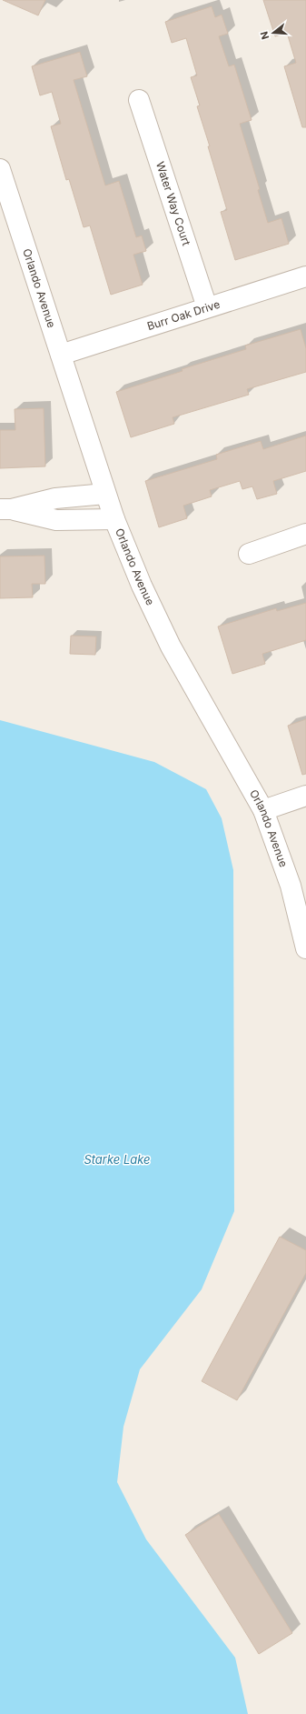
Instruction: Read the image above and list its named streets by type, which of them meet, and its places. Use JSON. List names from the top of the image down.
{
  "streets": {
    "street": ["Water Way Court", "Orlando Avenue", "Burr Oak Drive"]
  },
  "crossings": [
    ["Water Way Court", "Burr Oak Drive"],
    ["Orlando Avenue", "Burr Oak Drive"]
  ],
  "water": ["Starke Lake"],
  "north": "left"
}
